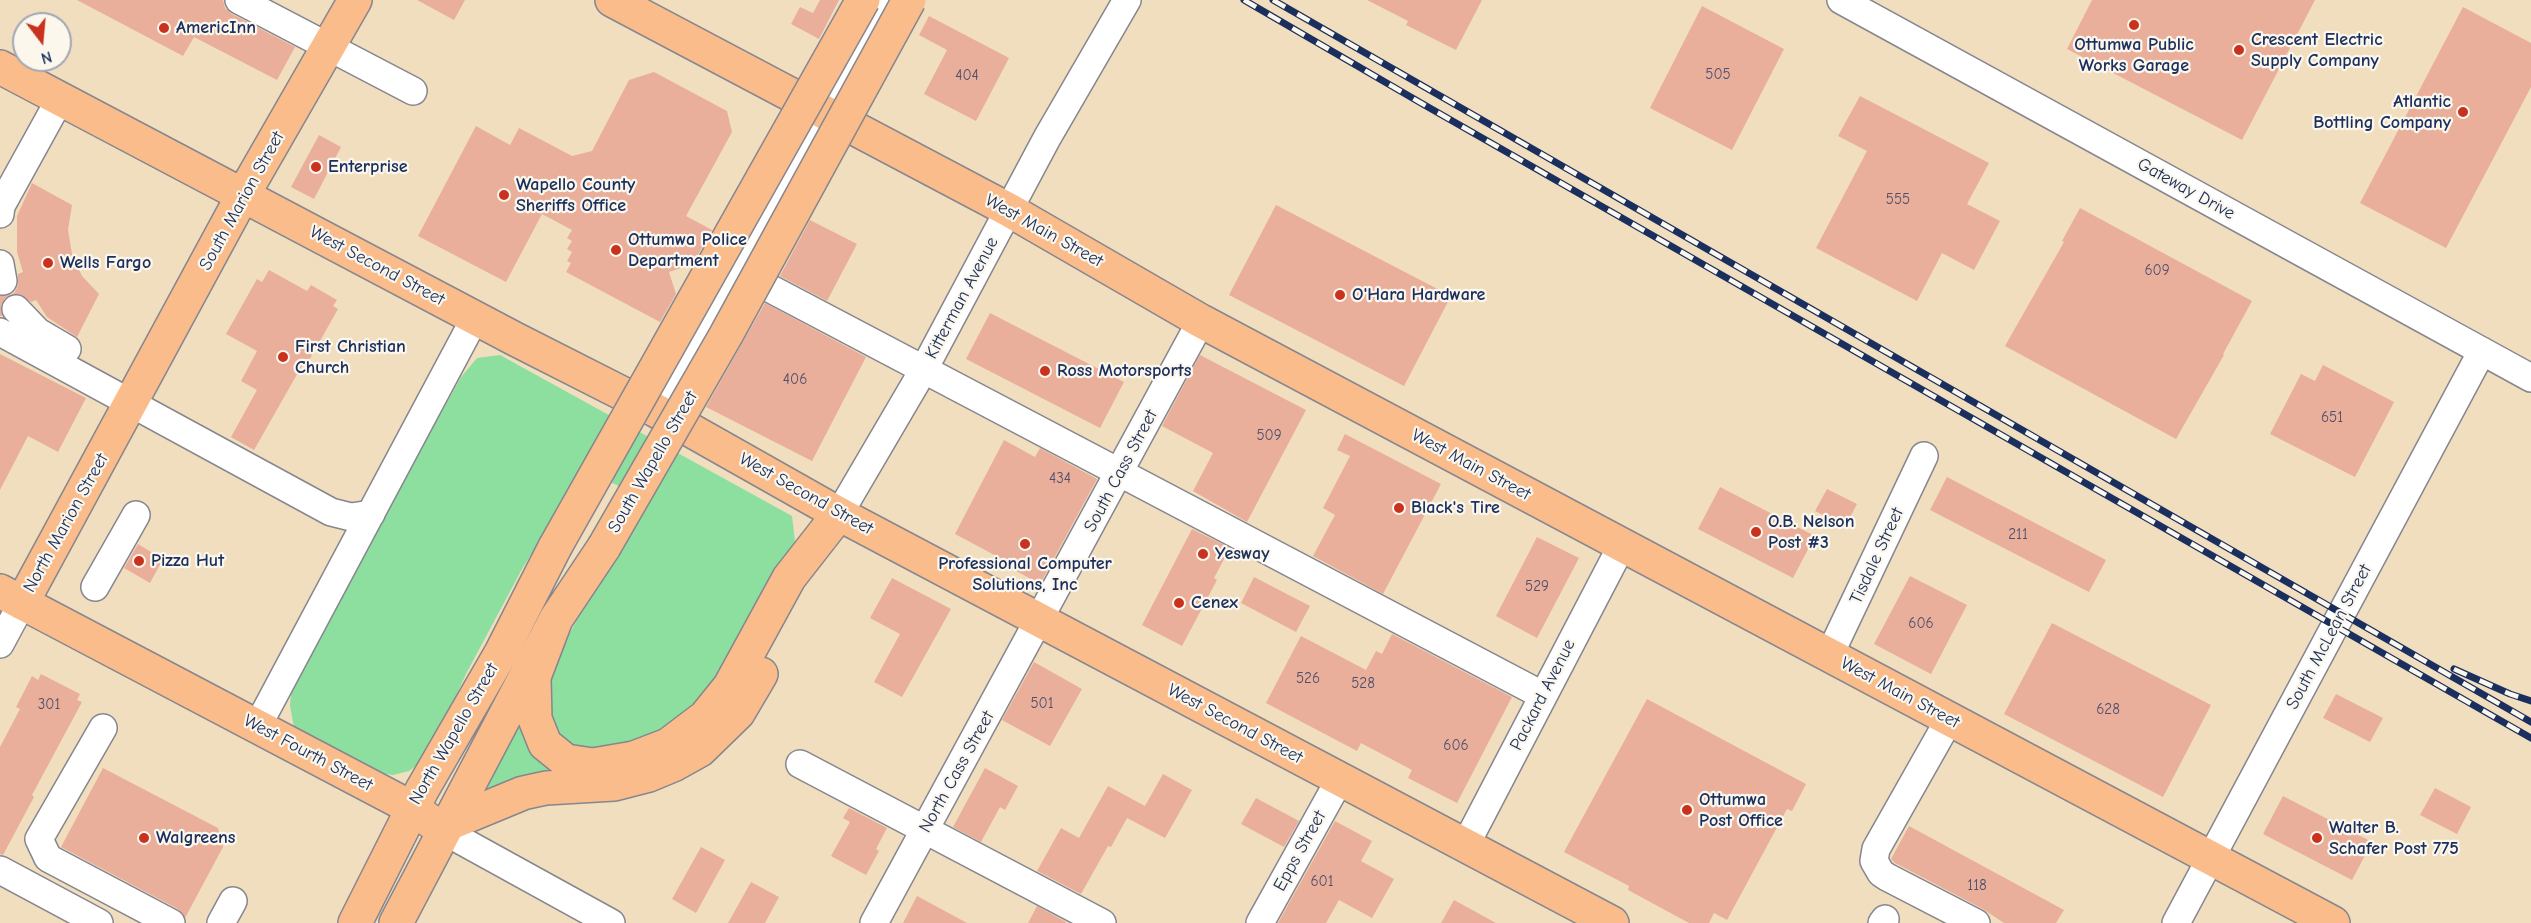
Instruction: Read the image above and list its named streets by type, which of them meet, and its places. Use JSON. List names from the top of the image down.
{
  "streets": {
    "main road": [
      "South Marion Street",
      "West Main Street",
      "West Second Street",
      "South Wapello Street",
      "North Marion Street",
      "North Wapello Street",
      "West Fourth Street"
    ],
    "street": [
      "Gateway Drive",
      "Kitterman Avenue",
      "South Cass Street",
      "Tisdale Street",
      "South McLean Street",
      "Packard Avenue",
      "North Cass Street",
      "Epps Street"
    ]
  },
  "crossings": [
    ["Gateway Drive", "South McLean Street"],
    ["South Marion Street", "West Second Street"],
    ["South Marion Street", "North Marion Street"],
    ["West Main Street", "Kitterman Avenue"],
    ["West Main Street", "South Wapello Street"],
    ["West Main Street", "South Cass Street"],
    ["West Main Street", "Tisdale Street"],
    ["West Main Street", "South McLean Street"],
    ["West Main Street", "Packard Avenue"],
    ["West Second Street", "Kitterman Avenue"],
    ["West Second Street", "South Wapello Street"],
    ["West Second Street", "South Cass Street"],
    ["West Second Street", "Packard Avenue"],
    ["West Second Street", "North Cass Street"],
    ["West Second Street", "Epps Street"],
    ["South Wapello Street", "West Fourth Street"],
    ["South Cass Street", "North Cass Street"],
    ["North Marion Street", "West Fourth Street"],
    ["North Wapello Street", "West Fourth Street"]
  ],
  "places": [
    "Ottumwa Public Works Garage",
    "AmericInn",
    "Crescent Electric Supply Company",
    "Atlantic Bottling Company",
    "Enterprise",
    "Wapello County Sheriffs Office",
    "Ottumwa Police Department",
    "Wells Fargo",
    "O'Hara Hardware",
    "First Christian Church",
    "Ross Motorsports",
    "Black's Tire",
    "O.B. Nelson Post #3",
    "Professional Computer Solutions, Inc",
    "Yesway",
    "Pizza Hut",
    "Cenex",
    "Ottumwa Post Office",
    "Walgreens",
    "Walter B. Schafer Post 775"
  ],
  "house_numbers": [
    "505",
    "404",
    "555",
    "609",
    "406",
    "651",
    "509",
    "434",
    "211",
    "529",
    "606",
    "526",
    "528",
    "501",
    "301",
    "628",
    "606",
    "601",
    "118"
  ],
  "north": "bottom"
}
